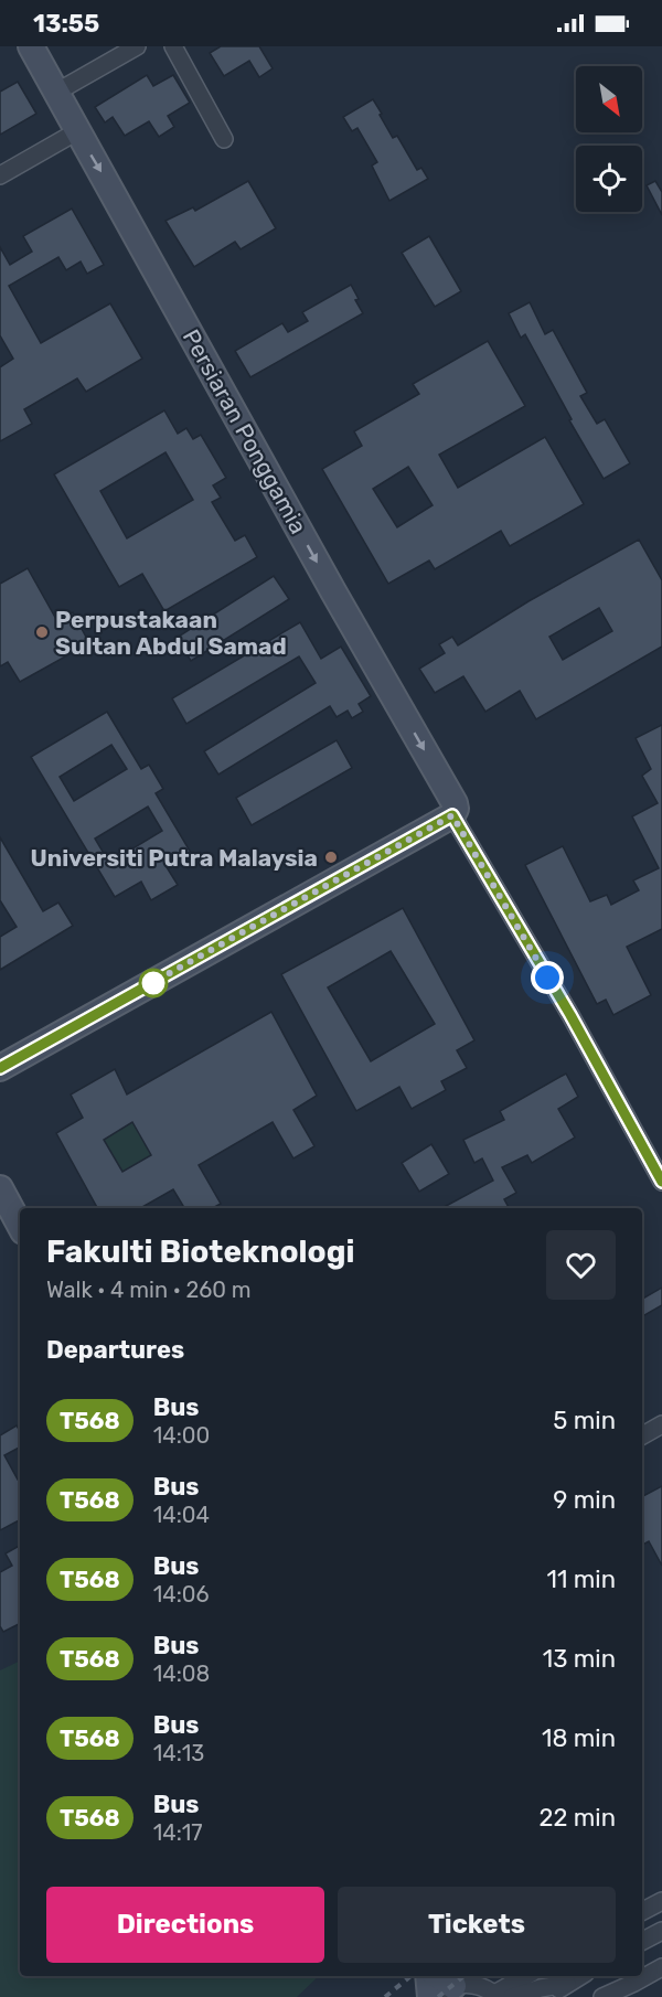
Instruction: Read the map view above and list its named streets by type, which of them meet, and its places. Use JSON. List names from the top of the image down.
{
  "streets": {
    "street": ["Persiaran Ponggamia"]
  },
  "one_way": ["Persiaran Ponggamia"],
  "places": ["Perpustakaan Sultan Abdul Samad", "Universiti Putra Malaysia"],
  "lines": ["bus line T568"],
  "north": "bottom right",
  "page": {
    "status": "13:55",
    "heading": [
      ["Fakulti Bioteknologi", "Walk · 4 min · 260 m"],
      "Departures"
    ],
    "list": [
      {
        "mark": "T568",
        "name": "Bus",
        "note": "14:00",
        "value": "5 min"
      },
      {
        "mark": "T568",
        "name": "Bus",
        "note": "14:04",
        "value": "9 min"
      },
      {
        "mark": "T568",
        "name": "Bus",
        "note": "14:06",
        "value": "11 min"
      },
      {
        "mark": "T568",
        "name": "Bus",
        "note": "14:08",
        "value": "13 min"
      },
      {
        "mark": "T568",
        "name": "Bus",
        "note": "14:13",
        "value": "18 min"
      },
      {
        "mark": "T568",
        "name": "Bus",
        "note": "14:17",
        "value": "22 min"
      }
    ],
    "buttons": ["Directions", "Tickets"]
  }
}
